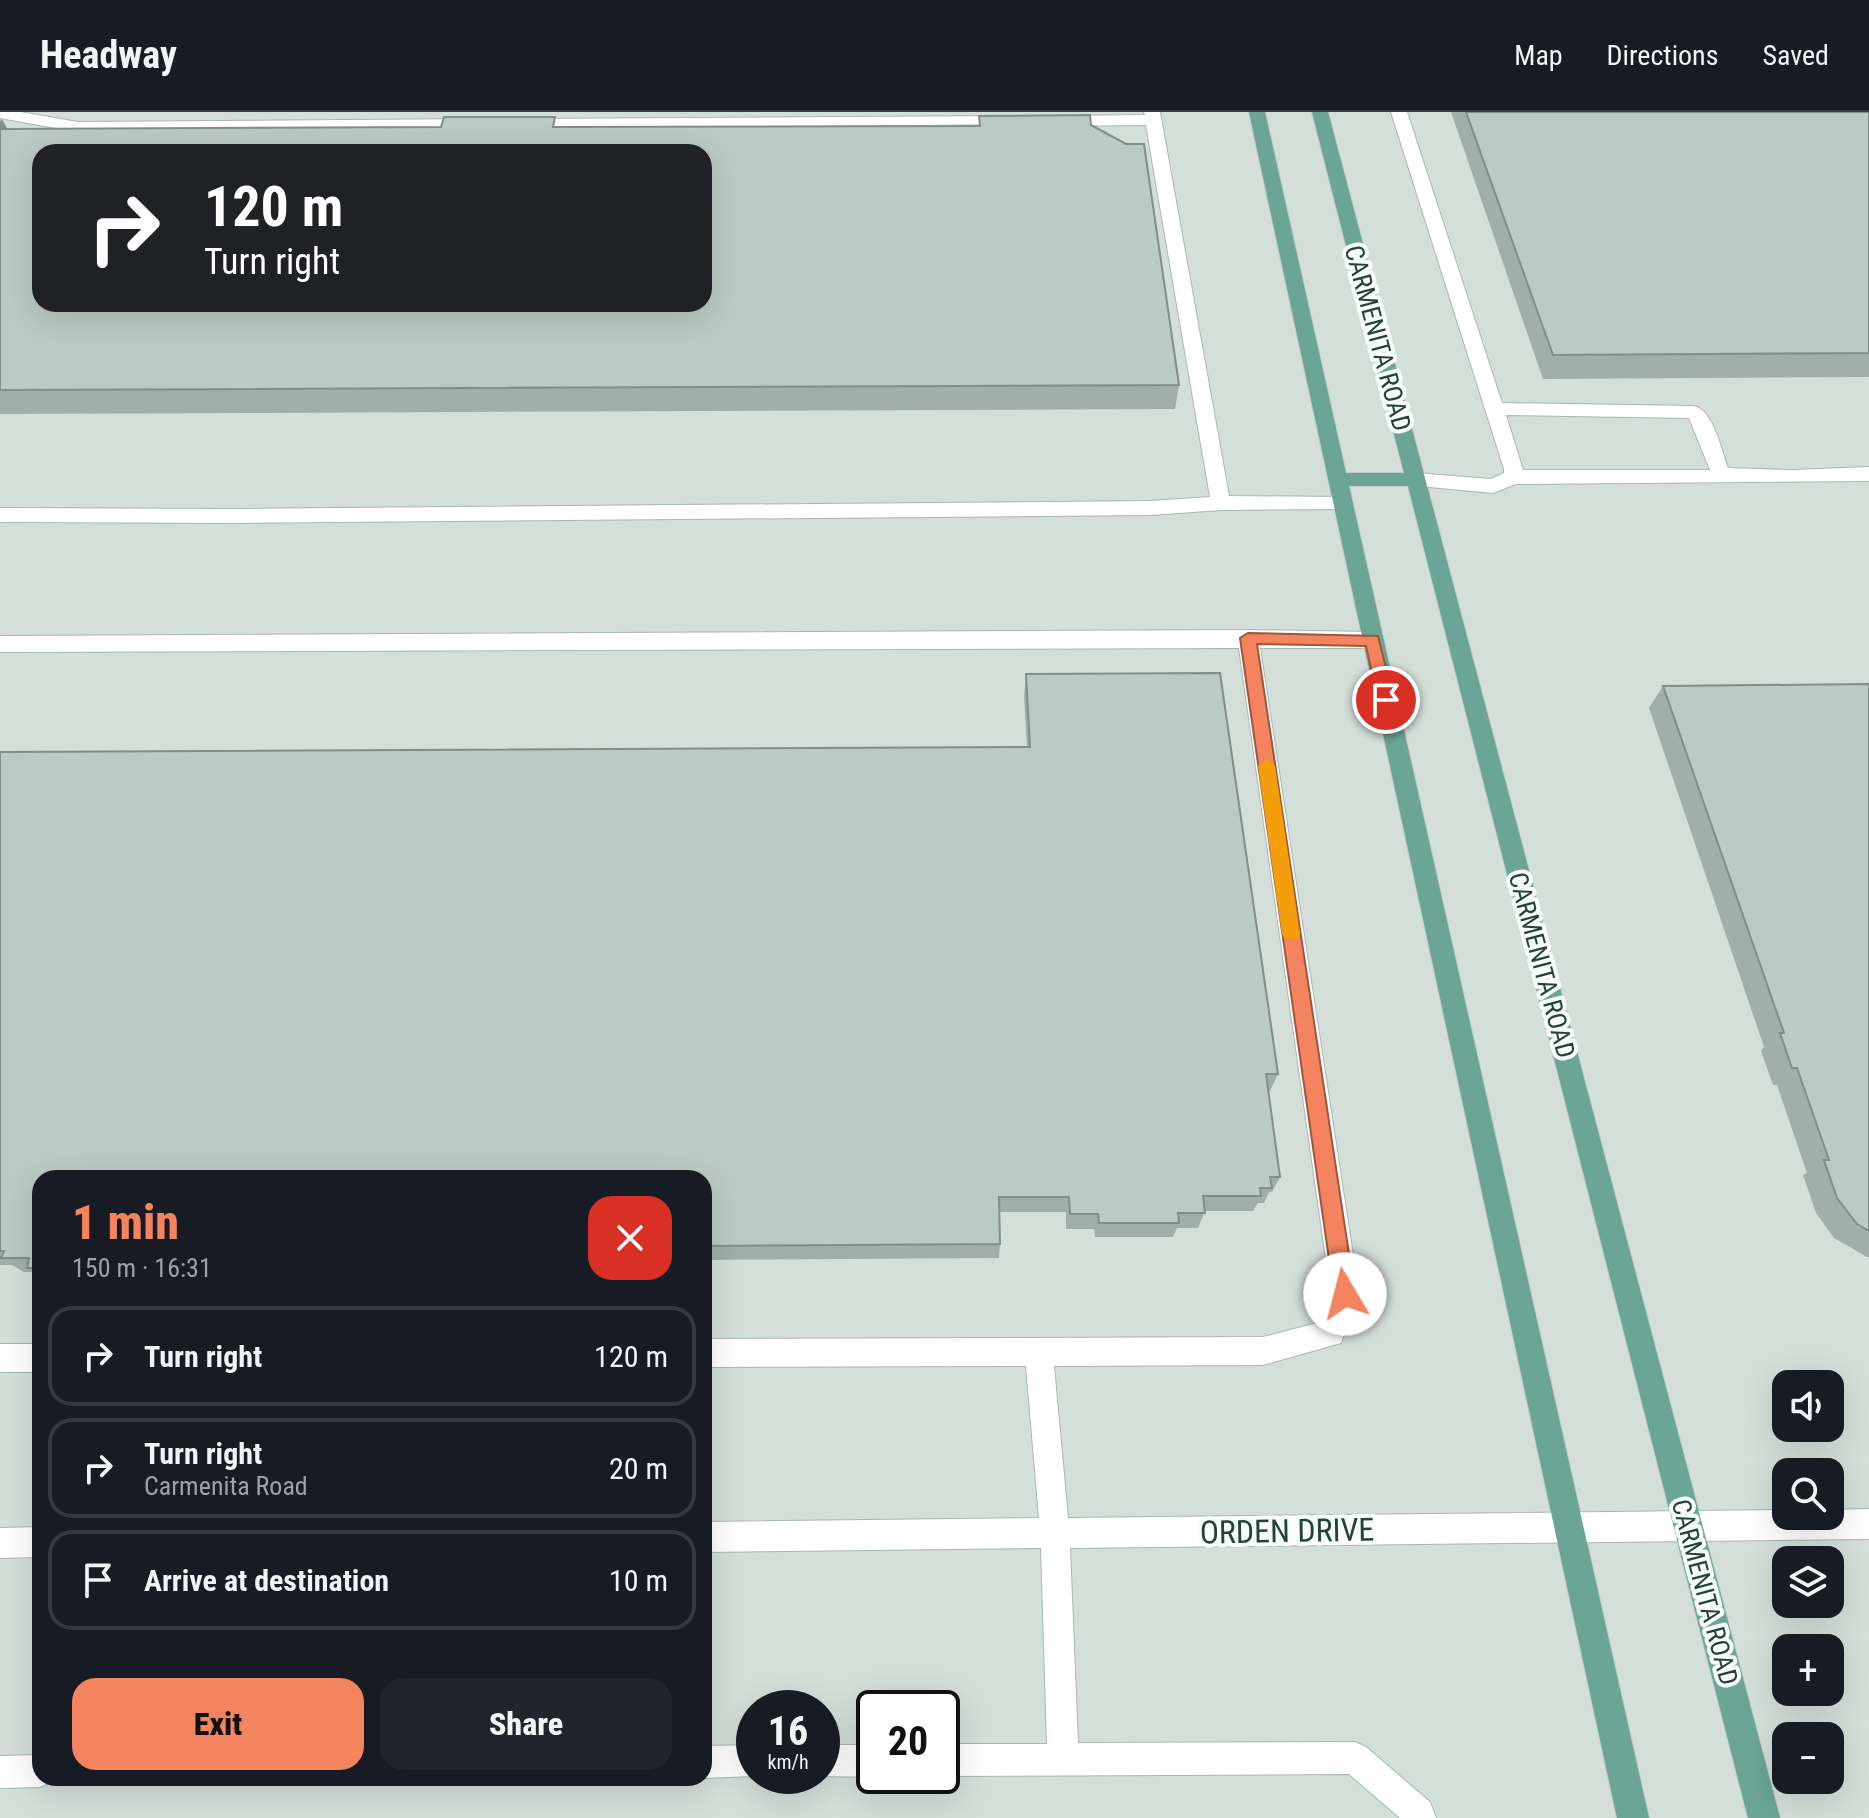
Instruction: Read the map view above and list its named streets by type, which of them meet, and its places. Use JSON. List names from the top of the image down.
{
  "streets": {
    "main road": ["CARMENITA ROAD"],
    "street": ["ORDEN DRIVE"]
  },
  "crossings": [
    ["CARMENITA ROAD", "ORDEN DRIVE"]
  ],
  "page": {
    "header": "Headway",
    "nav": ["Map", "Directions", "Saved"],
    "turn": ["120 m", "Turn right"],
    "heading": ["1 min", "150 m · 16:31"],
    "list": [
      {
        "name": "Turn right",
        "value": "120 m"
      },
      {
        "name": "Turn right",
        "note": "Carmenita Road",
        "value": "20 m"
      },
      {
        "name": "Arrive at destination",
        "value": "10 m"
      }
    ],
    "map_buttons": ["+", "−"],
    "buttons": ["Exit", "Share"],
    "speed": "16 km/h",
    "limit": "20"
  }
}
